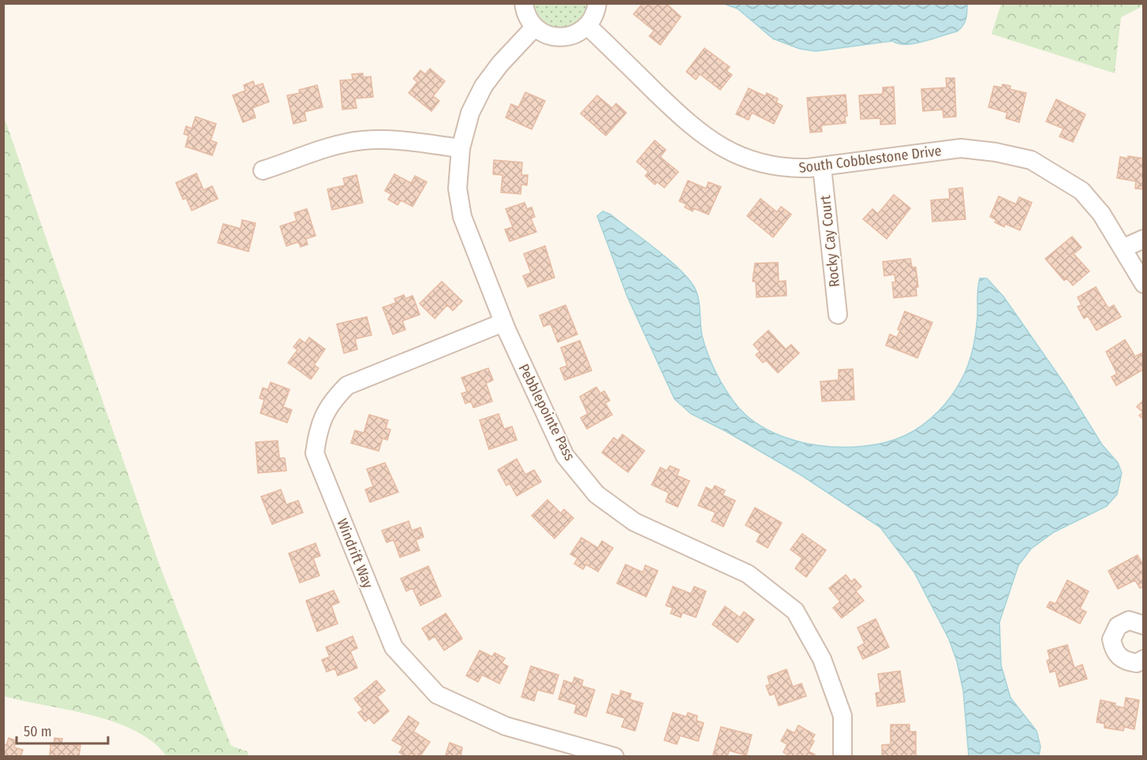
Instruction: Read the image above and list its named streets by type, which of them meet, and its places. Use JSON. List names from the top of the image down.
{
  "streets": {
    "street": [
      "South Cobblestone Drive",
      "Rocky Cay Court",
      "Pebblepointe Pass",
      "Windrift Way"
    ]
  },
  "crossings": [
    ["South Cobblestone Drive", "Rocky Cay Court"],
    ["Pebblepointe Pass", "Windrift Way"]
  ],
  "scale_bar": "50 m"
}
